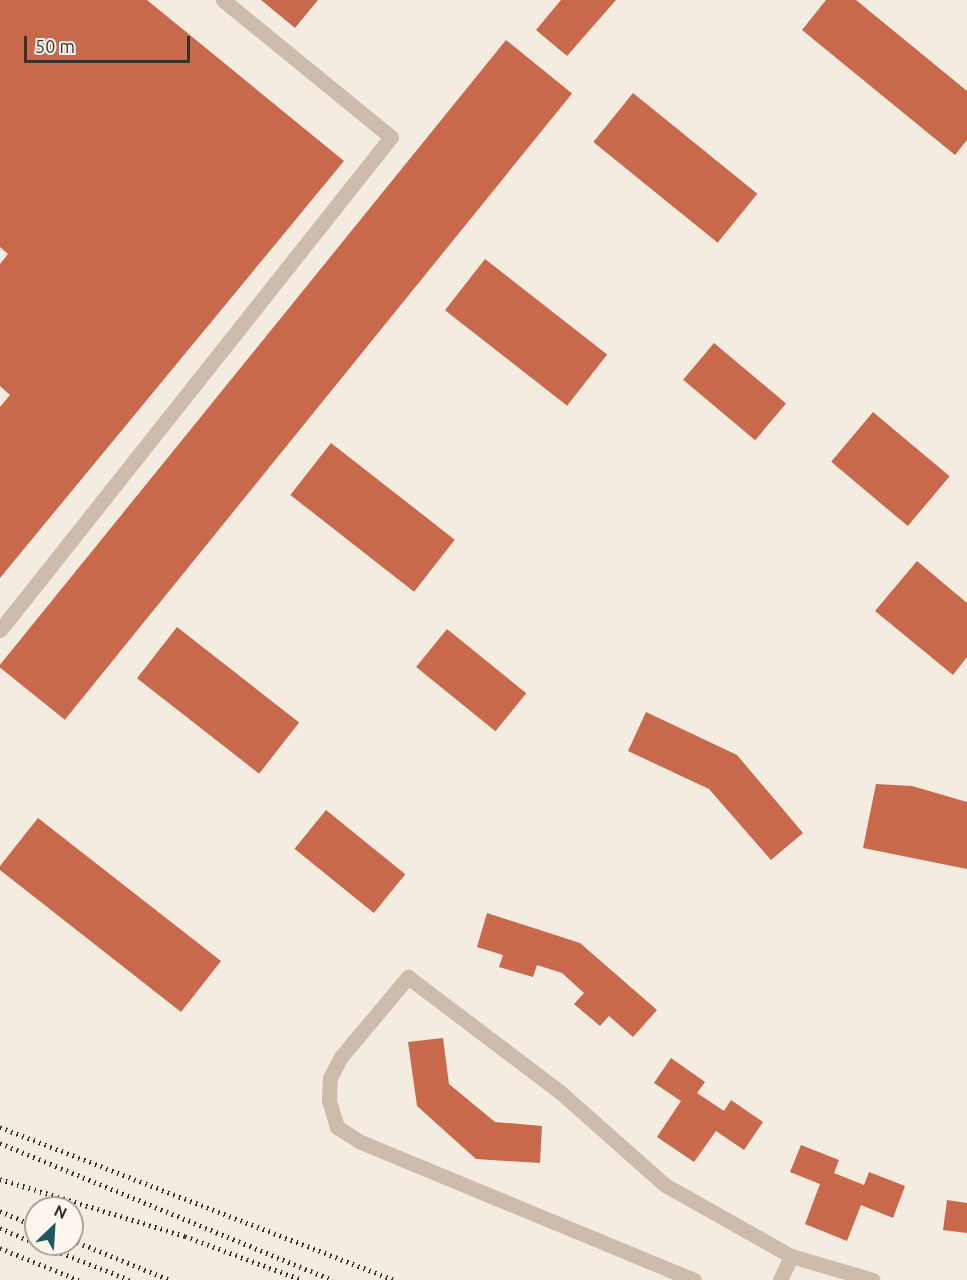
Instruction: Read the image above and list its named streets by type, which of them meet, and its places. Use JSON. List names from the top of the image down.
{
  "scale_bar": "50 m",
  "north": "top right"
}
